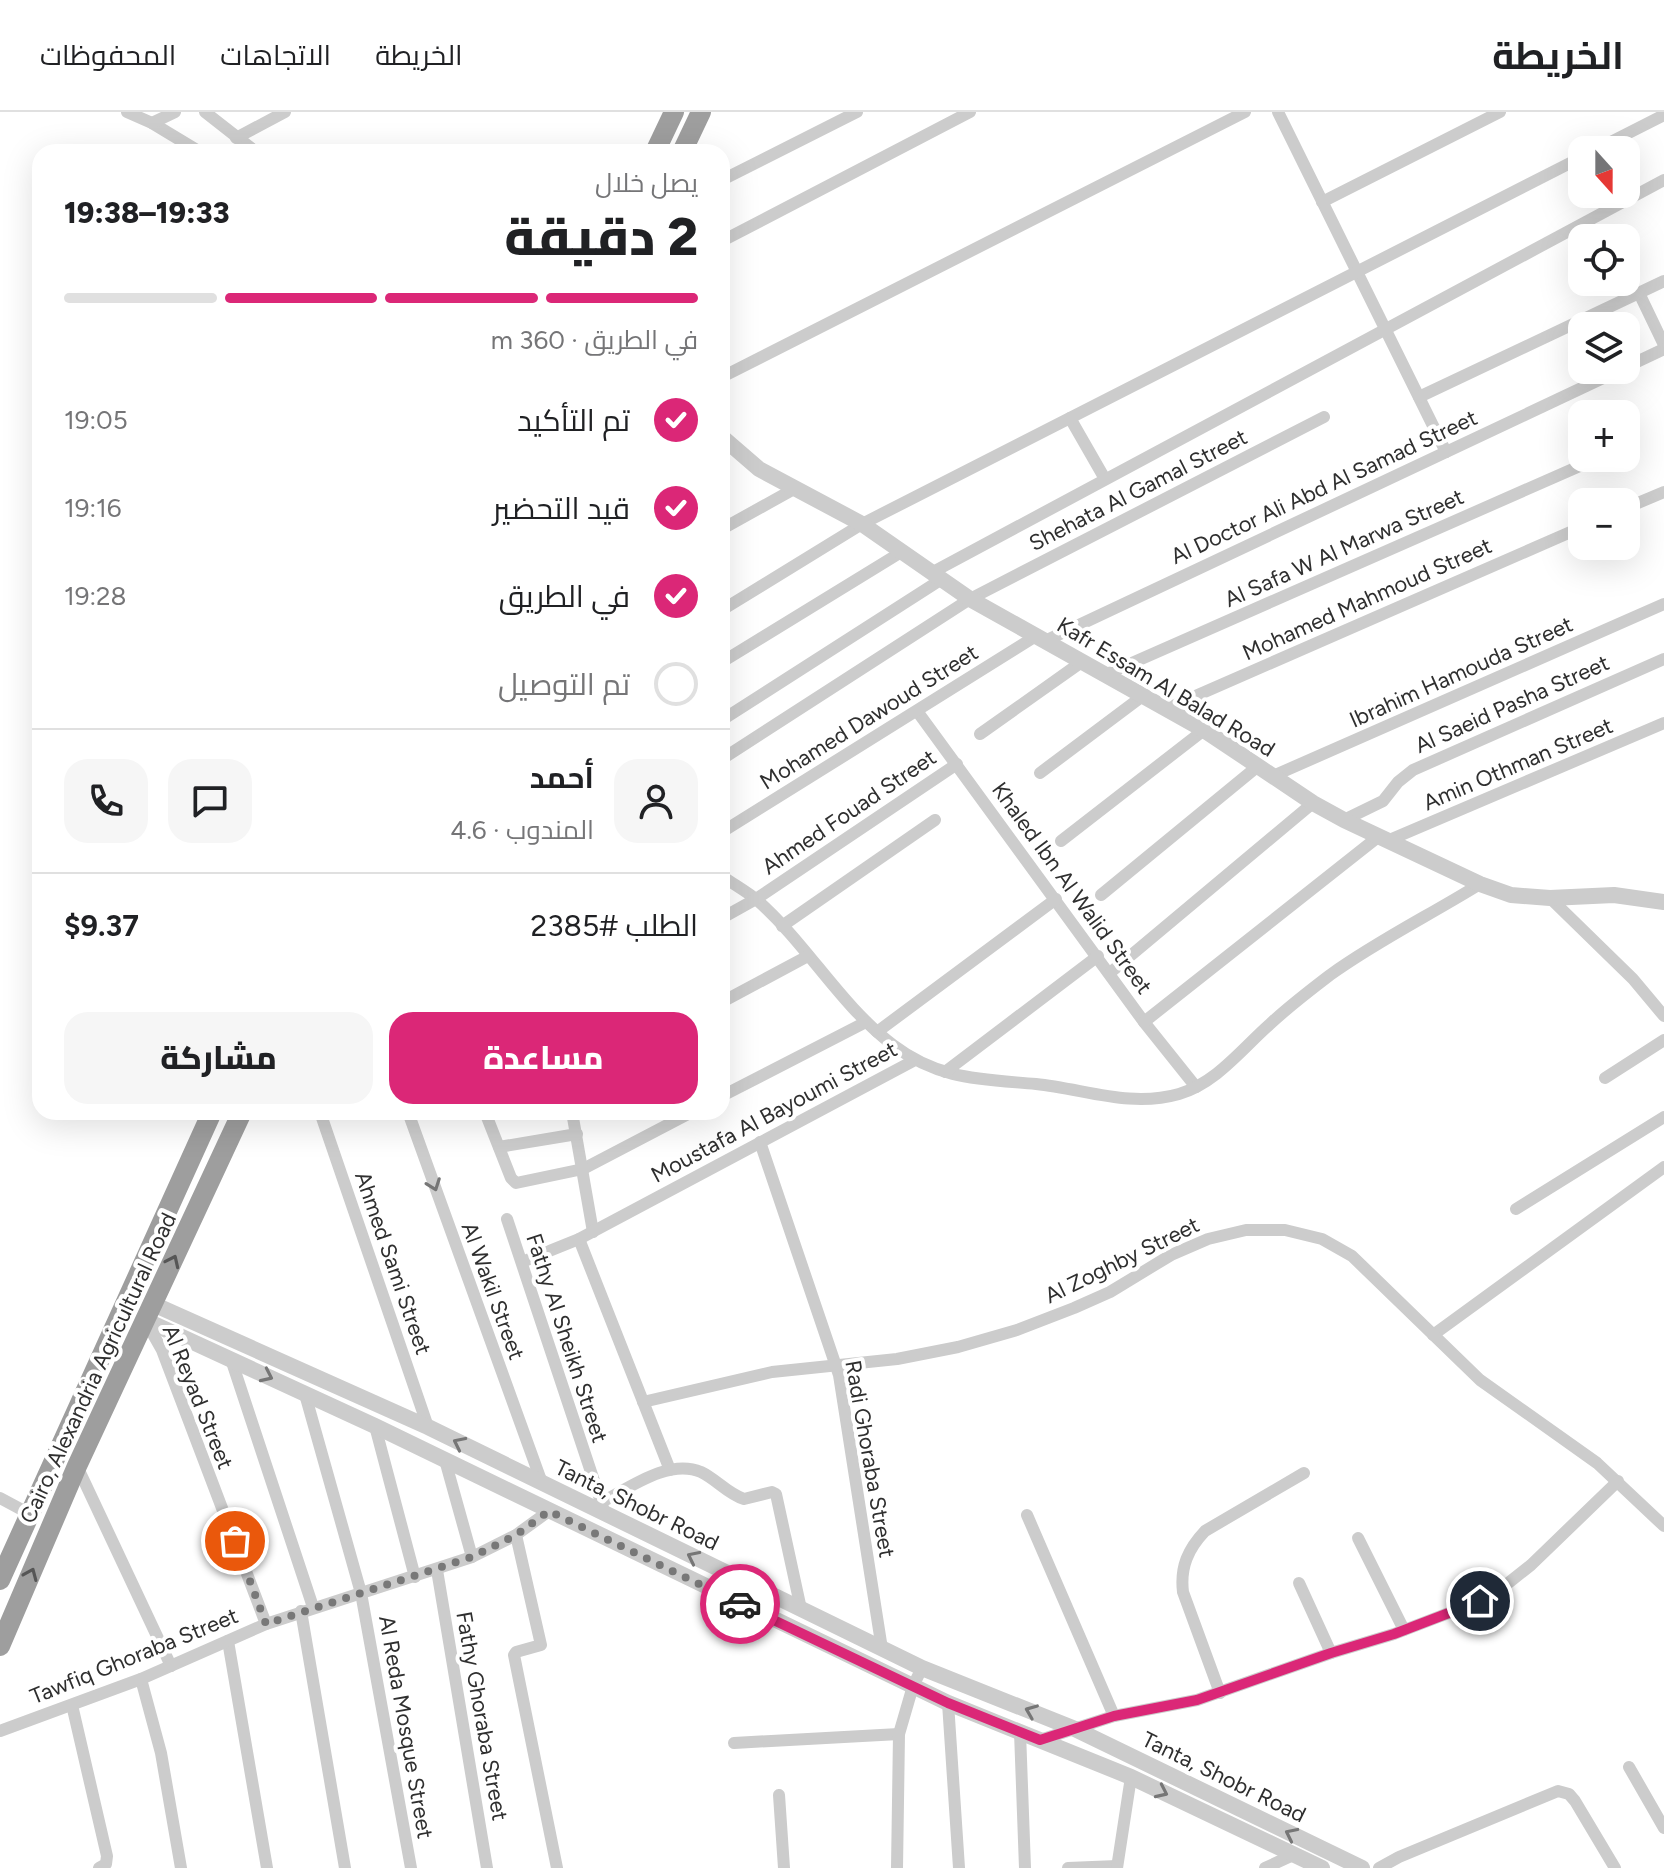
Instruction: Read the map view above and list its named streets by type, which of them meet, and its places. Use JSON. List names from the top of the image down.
{
  "streets": {
    "highway": ["Cairo, Alexandria Agricultural Road"],
    "street": [
      "Al Doctor Ali Abd Al Samad Street",
      "Shehata Al Gamal Street",
      "Al Safa W Al Marwa Street",
      "Mohamed Mahmoud Street",
      "Ibrahim Hamouda Street",
      "Kafr Essam Al Balad Road",
      "Al Saeid Pasha Street",
      "Mohamed Dawoud Street",
      "Amin Othman Street",
      "Ahmed Fouad Street",
      "Khaled Ibn Al Walid Street",
      "Moustafa Al Bayoumi Street",
      "Al Zoghby Street",
      "Ahmed Sami Street",
      "Al Wakil Street",
      "Fathy Al Sheikh Street",
      "Al Reyad Street",
      "Radi Ghoraba Street",
      "Tanta, Shobr Road",
      "Tawfiq Ghoraba Street",
      "Fathy Ghoraba Street",
      "Al Reda Mosque Street"
    ]
  },
  "crossings": [
    ["Al Doctor Ali Abd Al Samad Street", "Kafr Essam Al Balad Road"],
    ["Al Doctor Ali Abd Al Samad Street", "Mohamed Dawoud Street"],
    ["Shehata Al Gamal Street", "Kafr Essam Al Balad Road"],
    ["Al Safa W Al Marwa Street", "Kafr Essam Al Balad Road"],
    ["Mohamed Mahmoud Street", "Kafr Essam Al Balad Road"],
    ["Ibrahim Hamouda Street", "Kafr Essam Al Balad Road"],
    ["Kafr Essam Al Balad Road", "Al Saeid Pasha Street"],
    ["Kafr Essam Al Balad Road", "Mohamed Dawoud Street"],
    ["Kafr Essam Al Balad Road", "Amin Othman Street"],
    ["Mohamed Dawoud Street", "Khaled Ibn Al Walid Street"],
    ["Amin Othman Street", "Khaled Ibn Al Walid Street"],
    ["Ahmed Fouad Street", "Khaled Ibn Al Walid Street"],
    ["Moustafa Al Bayoumi Street", "Fathy Al Sheikh Street"],
    ["Moustafa Al Bayoumi Street", "Radi Ghoraba Street"],
    ["Al Zoghby Street", "Radi Ghoraba Street"],
    ["Ahmed Sami Street", "Tanta, Shobr Road"],
    ["Al Wakil Street", "Tanta, Shobr Road"],
    ["Fathy Al Sheikh Street", "Tanta, Shobr Road"],
    ["Cairo, Alexandria Agricultural Road", "Al Reyad Street"],
    ["Cairo, Alexandria Agricultural Road", "Tanta, Shobr Road"],
    ["Al Reyad Street", "Tanta, Shobr Road"],
    ["Al Reyad Street", "Tawfiq Ghoraba Street"],
    ["Radi Ghoraba Street", "Tanta, Shobr Road"],
    ["Tanta, Shobr Road", "Tawfiq Ghoraba Street"],
    ["Tanta, Shobr Road", "Al Reda Mosque Street"],
    ["Tawfiq Ghoraba Street", "Fathy Ghoraba Street"],
    ["Tawfiq Ghoraba Street", "Al Reda Mosque Street"]
  ],
  "one_way": ["Al Wakil Street"],
  "north": "bottom",
  "page": {
    "header": "الخريطة",
    "nav": ["الخريطة", "الاتجاهات", "المحفوظات"],
    "map_buttons": ["+", "−"],
    "heading": ["2 دقيقة", "يصل خلال", "19:33–19:38"],
    "panel": [
      "أحمد",
      "المندوب · 4.6",
      "الطلب #2385",
      "$9.37"
    ],
    "bar": "في الطريق · 360 m",
    "list": [
      ["تم التأكيد", "19:05"],
      ["قيد التحضير", "19:16"],
      ["في الطريق", "19:28"],
      "تم التوصيل"
    ],
    "buttons": ["مساعدة", "مشاركة"]
  }
}
